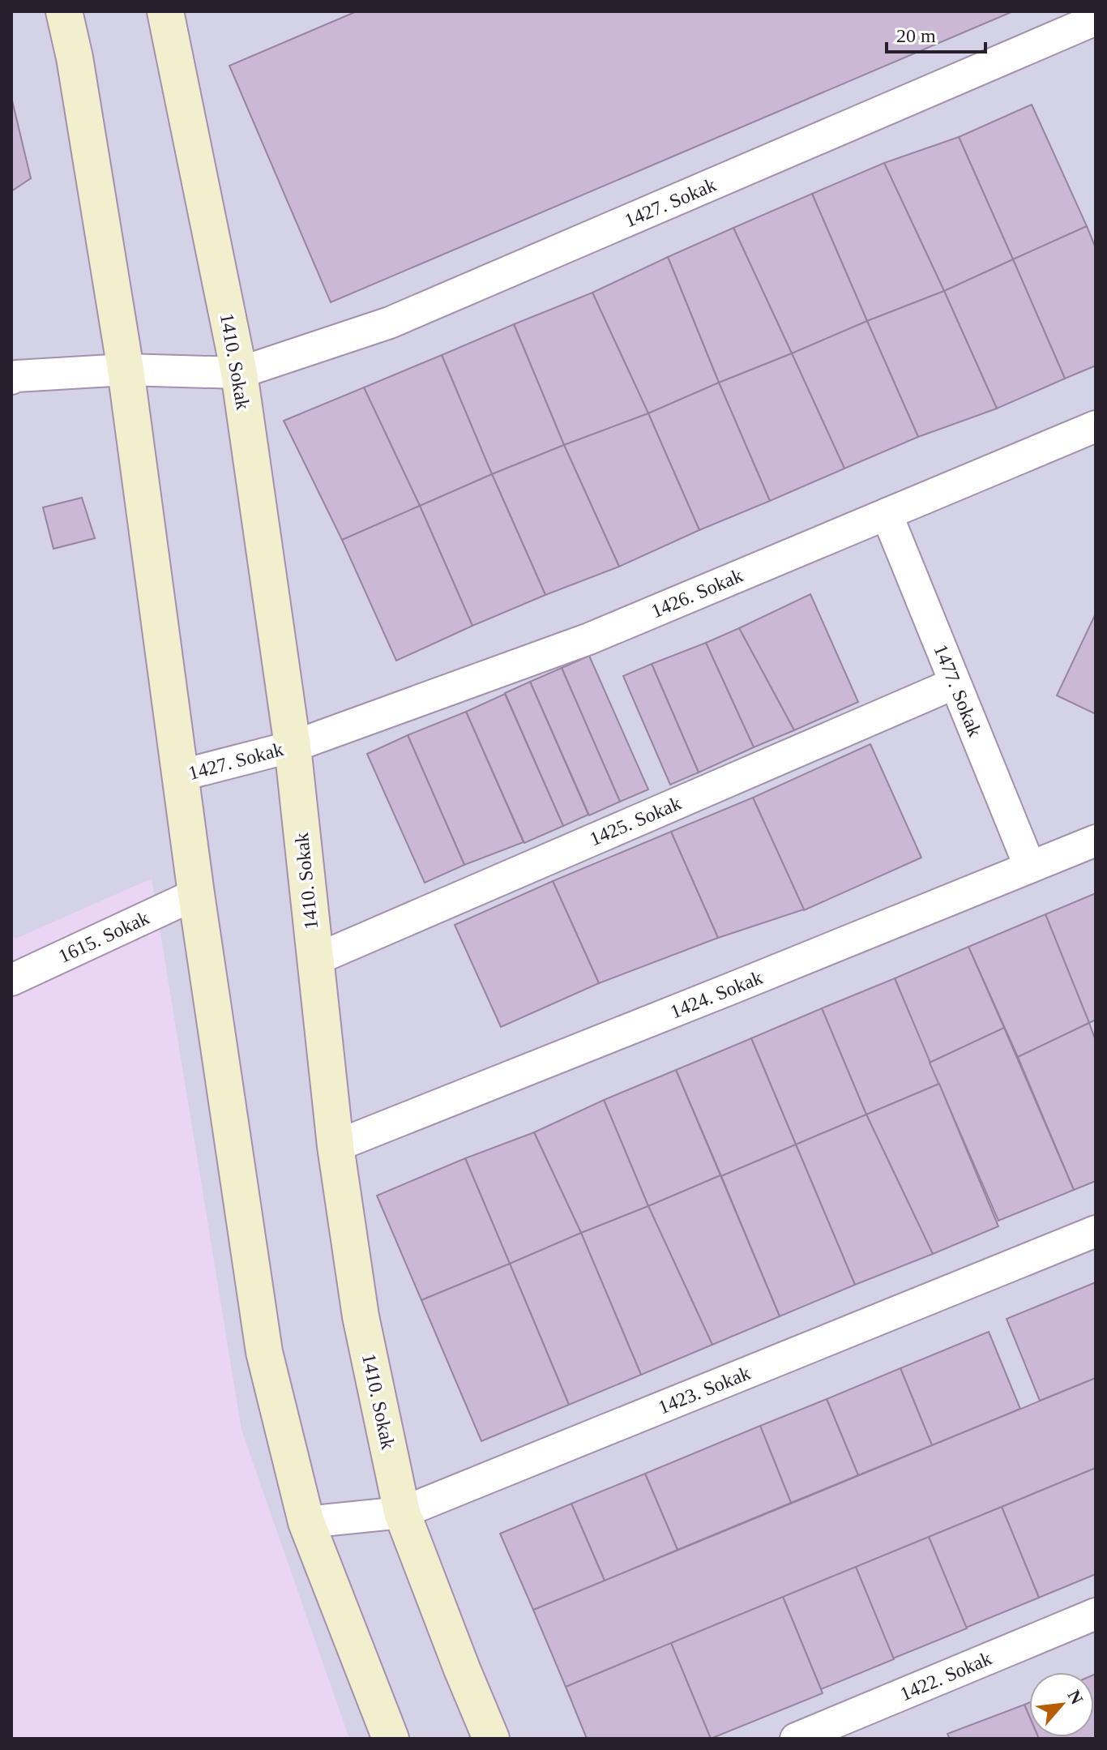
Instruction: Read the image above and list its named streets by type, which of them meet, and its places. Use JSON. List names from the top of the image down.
{
  "streets": {
    "street": [
      "1427. Sokak",
      "1410. Sokak",
      "1426. Sokak",
      "1477. Sokak",
      "1425. Sokak",
      "1615. Sokak",
      "1424. Sokak",
      "1423. Sokak",
      "1422. Sokak"
    ]
  },
  "crossings": [
    ["1427. Sokak", "1410. Sokak"],
    ["1427. Sokak", "1426. Sokak"],
    ["1410. Sokak", "1426. Sokak"],
    ["1410. Sokak", "1425. Sokak"],
    ["1410. Sokak", "1424. Sokak"],
    ["1410. Sokak", "1423. Sokak"],
    ["1426. Sokak", "1477. Sokak"],
    ["1477. Sokak", "1425. Sokak"],
    ["1477. Sokak", "1424. Sokak"]
  ],
  "scale_bar": "20 m",
  "north": "top right"
}
